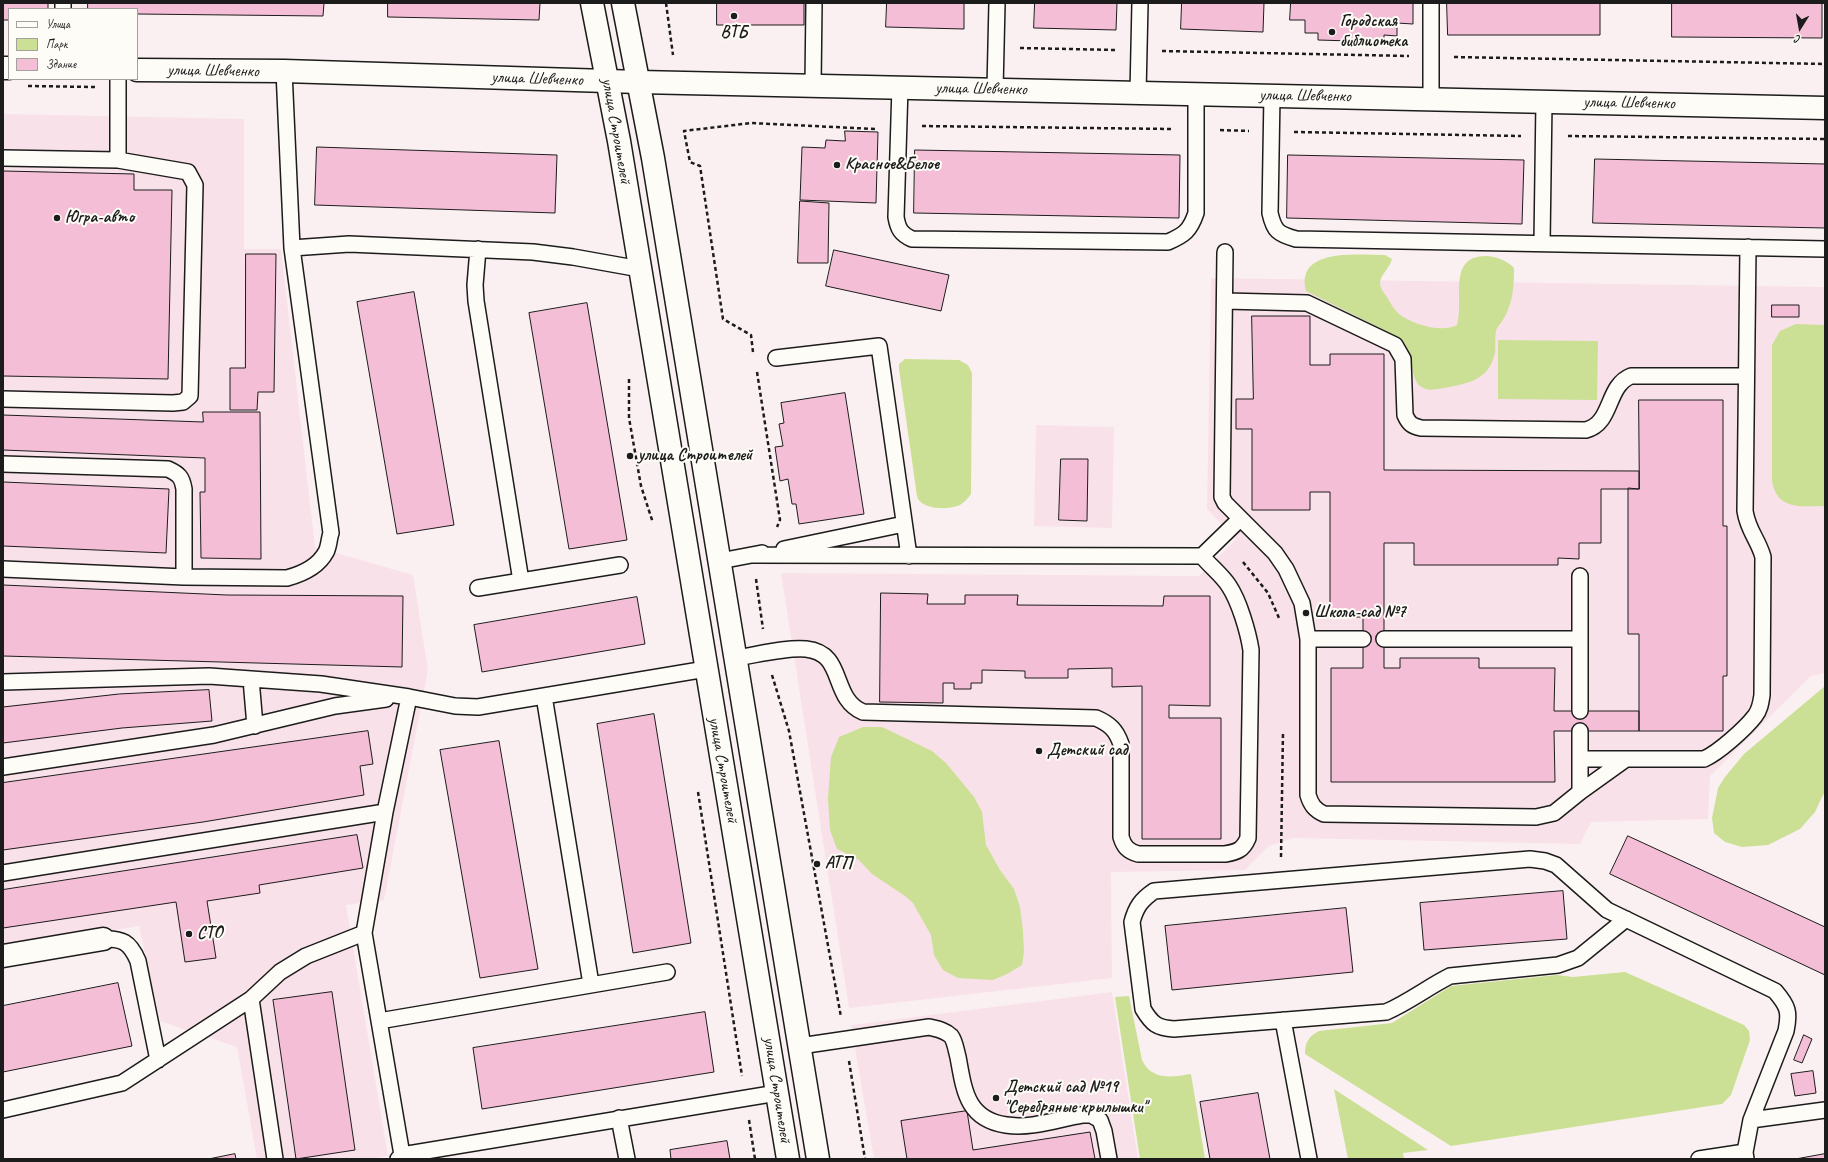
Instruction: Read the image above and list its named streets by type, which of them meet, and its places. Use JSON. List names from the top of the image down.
{
  "streets": {
    "main road": ["улица Шевченко", "улица Строителей"]
  },
  "crossings": [
    ["улица Шевченко", "улица Строителей"]
  ],
  "places": [
    "ВТБ",
    "Городская библиотека",
    "Красное&Белое",
    "Югра-авто",
    "улица Строителей",
    "Школа-сад №7",
    "Детский сад",
    "АТП",
    "СТО",
    "Детский сад №19 \"Серебряные крылышки\""
  ],
  "legend": ["Улица", "Парк", "Здание"],
  "north": "bottom"
}
